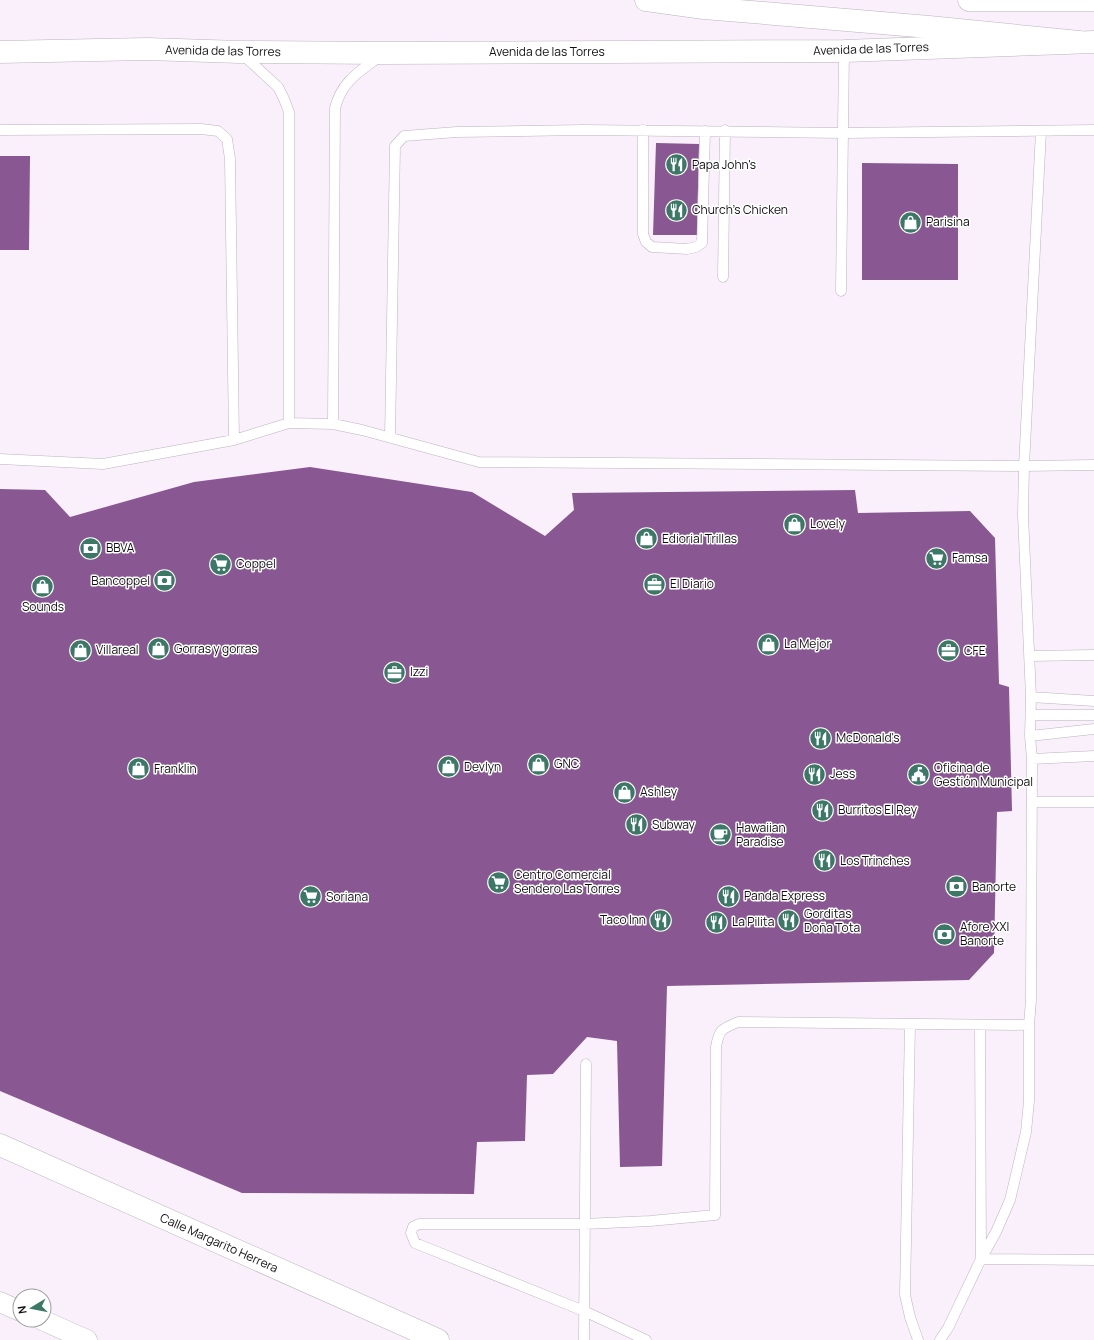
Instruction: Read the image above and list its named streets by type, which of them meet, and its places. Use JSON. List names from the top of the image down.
{
  "streets": {
    "main road": ["Avenida de las Torres", "Calle Margarito Herrera"]
  },
  "places": {
    "restaurant": [
      "Papa John's",
      "Church's Chicken",
      "McDonald's",
      "Jess",
      "Burritos El Rey",
      "Subway",
      "Los Trinches",
      "Panda Express",
      "Taco Inn",
      "Gorditas Doña Tota",
      "La Pilita"
    ],
    "shop": [
      "Parisina",
      "Lovely",
      "Ediorial Trillas",
      "Sounds",
      "La Mejor",
      "Gorras y gorras",
      "Villareal",
      "GNC",
      "Devlyn",
      "Franklin",
      "Ashley"
    ],
    "bank": [
      "BBVA",
      "Bancoppel",
      "Banorte",
      "Afore XXI Banorte"
    ],
    "supermarket": [
      "Famsa",
      "Coppel",
      "Centro Comercial Sendero Las Torres",
      "Soriana"
    ],
    "office": ["El Diario", "CFE", "Izzi"],
    "public building": ["Oficina de Gestión Municipal"],
    "cafe": ["Hawaiian Paradise"]
  },
  "north": "left"
}
